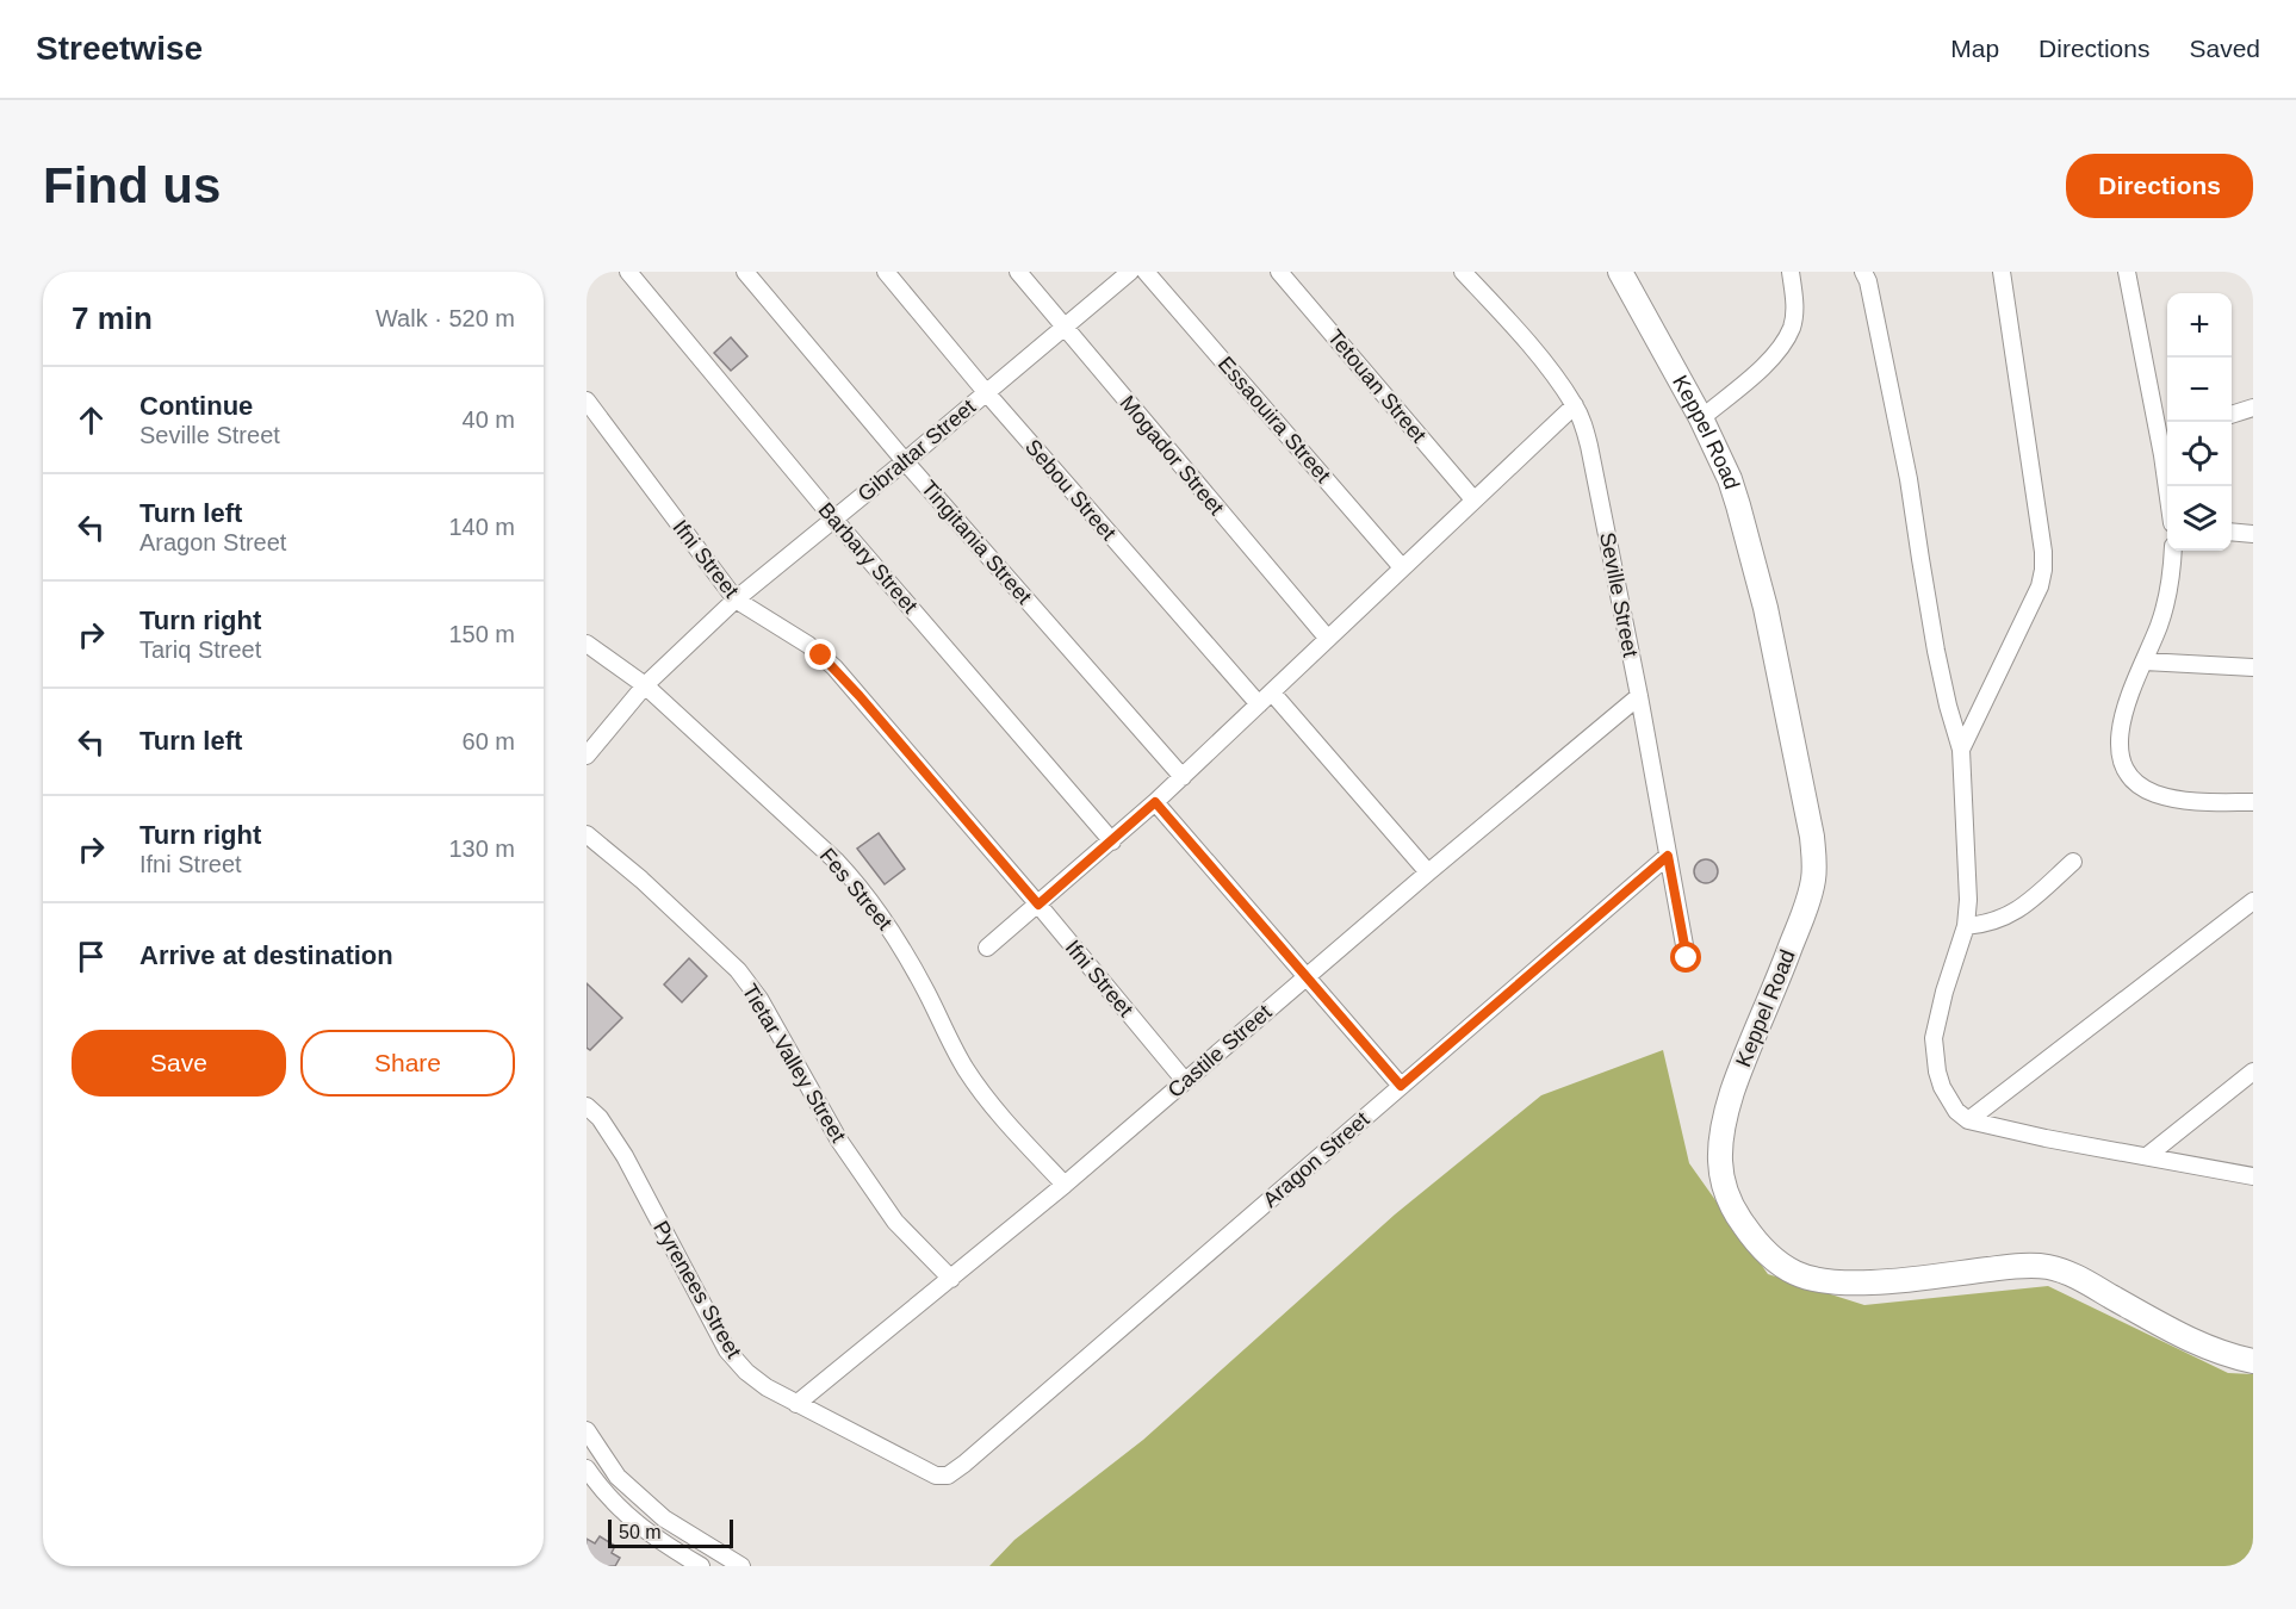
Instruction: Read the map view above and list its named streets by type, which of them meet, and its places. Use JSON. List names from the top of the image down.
{
  "streets": {
    "street": [
      "Tetouan Street",
      "Essaouira Street",
      "Keppel Road",
      "Gibraltar Street",
      "Mogador Street",
      "Sebou Street",
      "Tingitania Street",
      "Barbary Street",
      "Ifni Street",
      "Seville Street",
      "Fes Street",
      "Castile Street",
      "Tietar Valley Street",
      "Aragon Street",
      "Pyrenees Street"
    ]
  },
  "crossings": [
    ["Gibraltar Street", "Mogador Street"],
    ["Gibraltar Street", "Sebou Street"],
    ["Gibraltar Street", "Tingitania Street"],
    ["Gibraltar Street", "Barbary Street"],
    ["Gibraltar Street", "Ifni Street"],
    ["Gibraltar Street", "Fes Street"],
    ["Ifni Street", "Castile Street"],
    ["Seville Street", "Castile Street"],
    ["Seville Street", "Aragon Street"],
    ["Fes Street", "Castile Street"],
    ["Castile Street", "Tietar Valley Street"],
    ["Castile Street", "Pyrenees Street"],
    ["Aragon Street", "Pyrenees Street"]
  ],
  "scale_bar": "50 m",
  "page": {
    "header": "Streetwise",
    "nav": ["Map", "Directions", "Saved"],
    "buttons": [
      "Directions",
      ["Save", "Share"]
    ],
    "title": "Find us",
    "heading": ["7 min", "Walk · 520 m"],
    "map_buttons": ["+", "−"],
    "list": [
      ["Continue", "Seville Street", "40 m"],
      ["Turn left", "Aragon Street", "140 m"],
      ["Turn right", "Tariq Street", "150 m"],
      ["Turn left", "60 m"],
      ["Turn right", "Ifni Street", "130 m"],
      "Arrive at destination"
    ],
    "scale": "50 m"
  }
}
